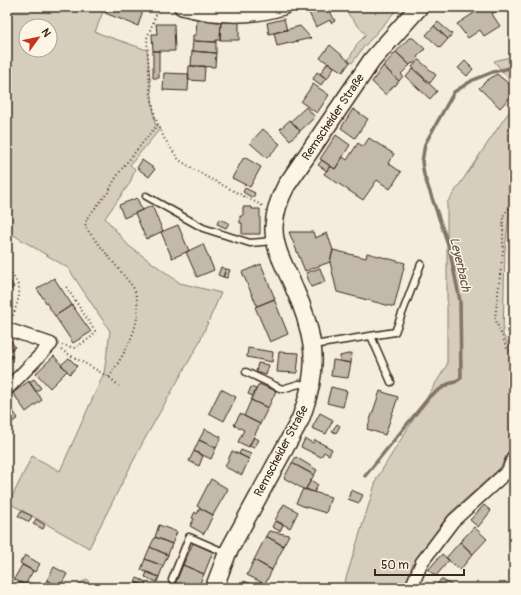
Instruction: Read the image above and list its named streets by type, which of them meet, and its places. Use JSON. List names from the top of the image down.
{
  "streets": {
    "main road": ["Remscheider Straße"]
  },
  "water": ["Leyerbach"],
  "scale_bar": "50 m",
  "north": "top right"
}
